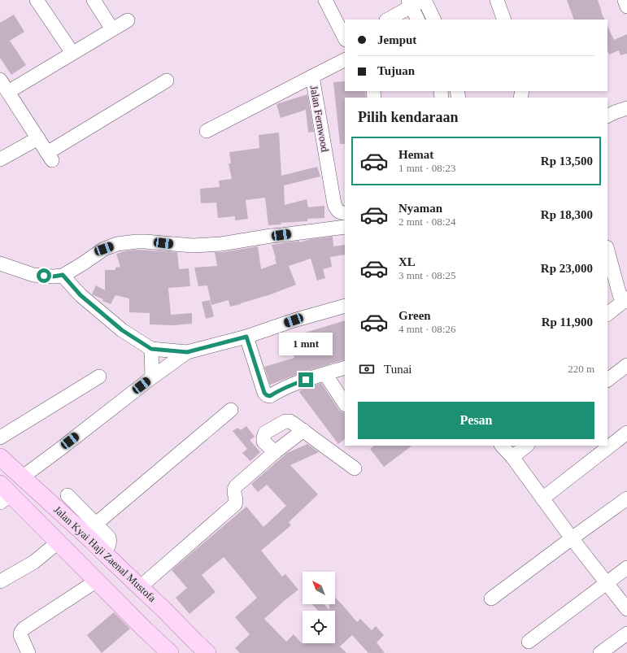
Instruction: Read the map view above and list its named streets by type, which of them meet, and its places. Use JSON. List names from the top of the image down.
{
  "streets": {
    "main road": ["Jalan Kyai Haji Zaenal Mustofa"],
    "street": ["Jalan Fernwood"]
  },
  "north": "top left",
  "page": {
    "banner": ["Jemput", "Tujuan"],
    "heading": "Pilih kendaraan",
    "list": [
      {
        "name": "Hemat",
        "note": "1 mnt · 08:23",
        "value": "Rp 13,500"
      },
      {
        "name": "Nyaman",
        "note": "2 mnt · 08:24",
        "value": "Rp 18,300"
      },
      {
        "name": "XL",
        "note": "3 mnt · 08:25",
        "value": "Rp 23,000"
      },
      {
        "name": "Green",
        "note": "4 mnt · 08:26",
        "value": "Rp 11,900"
      }
    ],
    "bubble": "1 mnt",
    "pay": ["Tunai", "220 m"],
    "buttons": "Pesan"
  }
}
